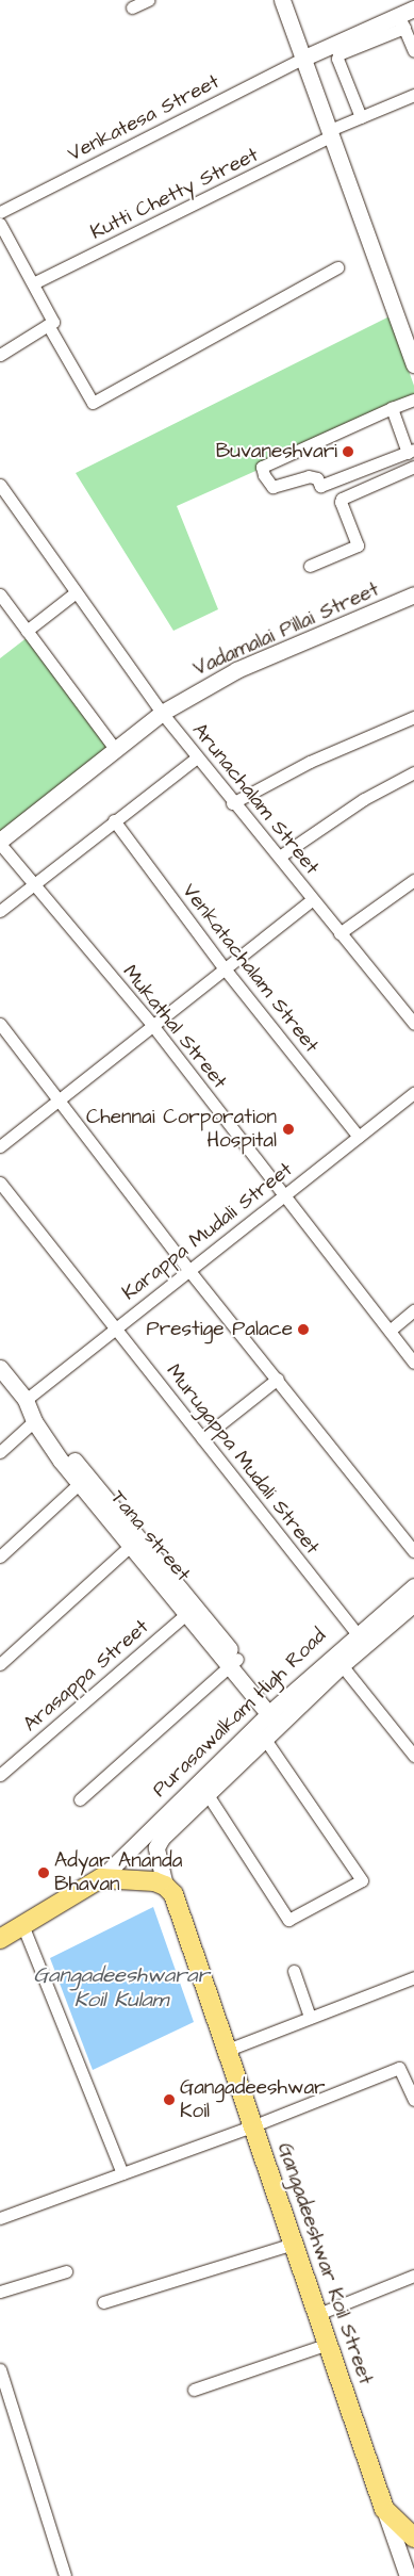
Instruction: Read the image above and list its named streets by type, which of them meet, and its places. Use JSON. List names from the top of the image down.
{
  "streets": {
    "main road": [
      "Vadamalai Pillai Street",
      "Tana street",
      "Purasawalkam High Road",
      "Gangadeeshwar Koil Street"
    ],
    "street": [
      "Venkatesa Street",
      "Kutti Chetty Street",
      "Arunachalam Street",
      "Venkatachalam Street",
      "Mukathal Street",
      "Karappa Mudali Street",
      "Murugappa Mudali Street",
      "Arasappa Street"
    ]
  },
  "crossings": [
    ["Vadamalai Pillai Street", "Arunachalam Street"],
    ["Vadamalai Pillai Street", "Mukathal Street"],
    ["Venkatachalam Street", "Karappa Mudali Street"],
    ["Mukathal Street", "Karappa Mudali Street"],
    ["Karappa Mudali Street", "Murugappa Mudali Street"],
    ["Karappa Mudali Street", "Tana street"],
    ["Murugappa Mudali Street", "Purasawalkam High Road"],
    ["Purasawalkam High Road", "Gangadeeshwar Koil Street"]
  ],
  "water": ["Gangadeeshwarar Koil Kulam"],
  "places": [
    "Buvaneshvari",
    "Chennai Corporation Hospital",
    "Prestige Palace",
    "Adyar Ananda Bhavan",
    "Gangadeeshwar Koil"
  ]
}
